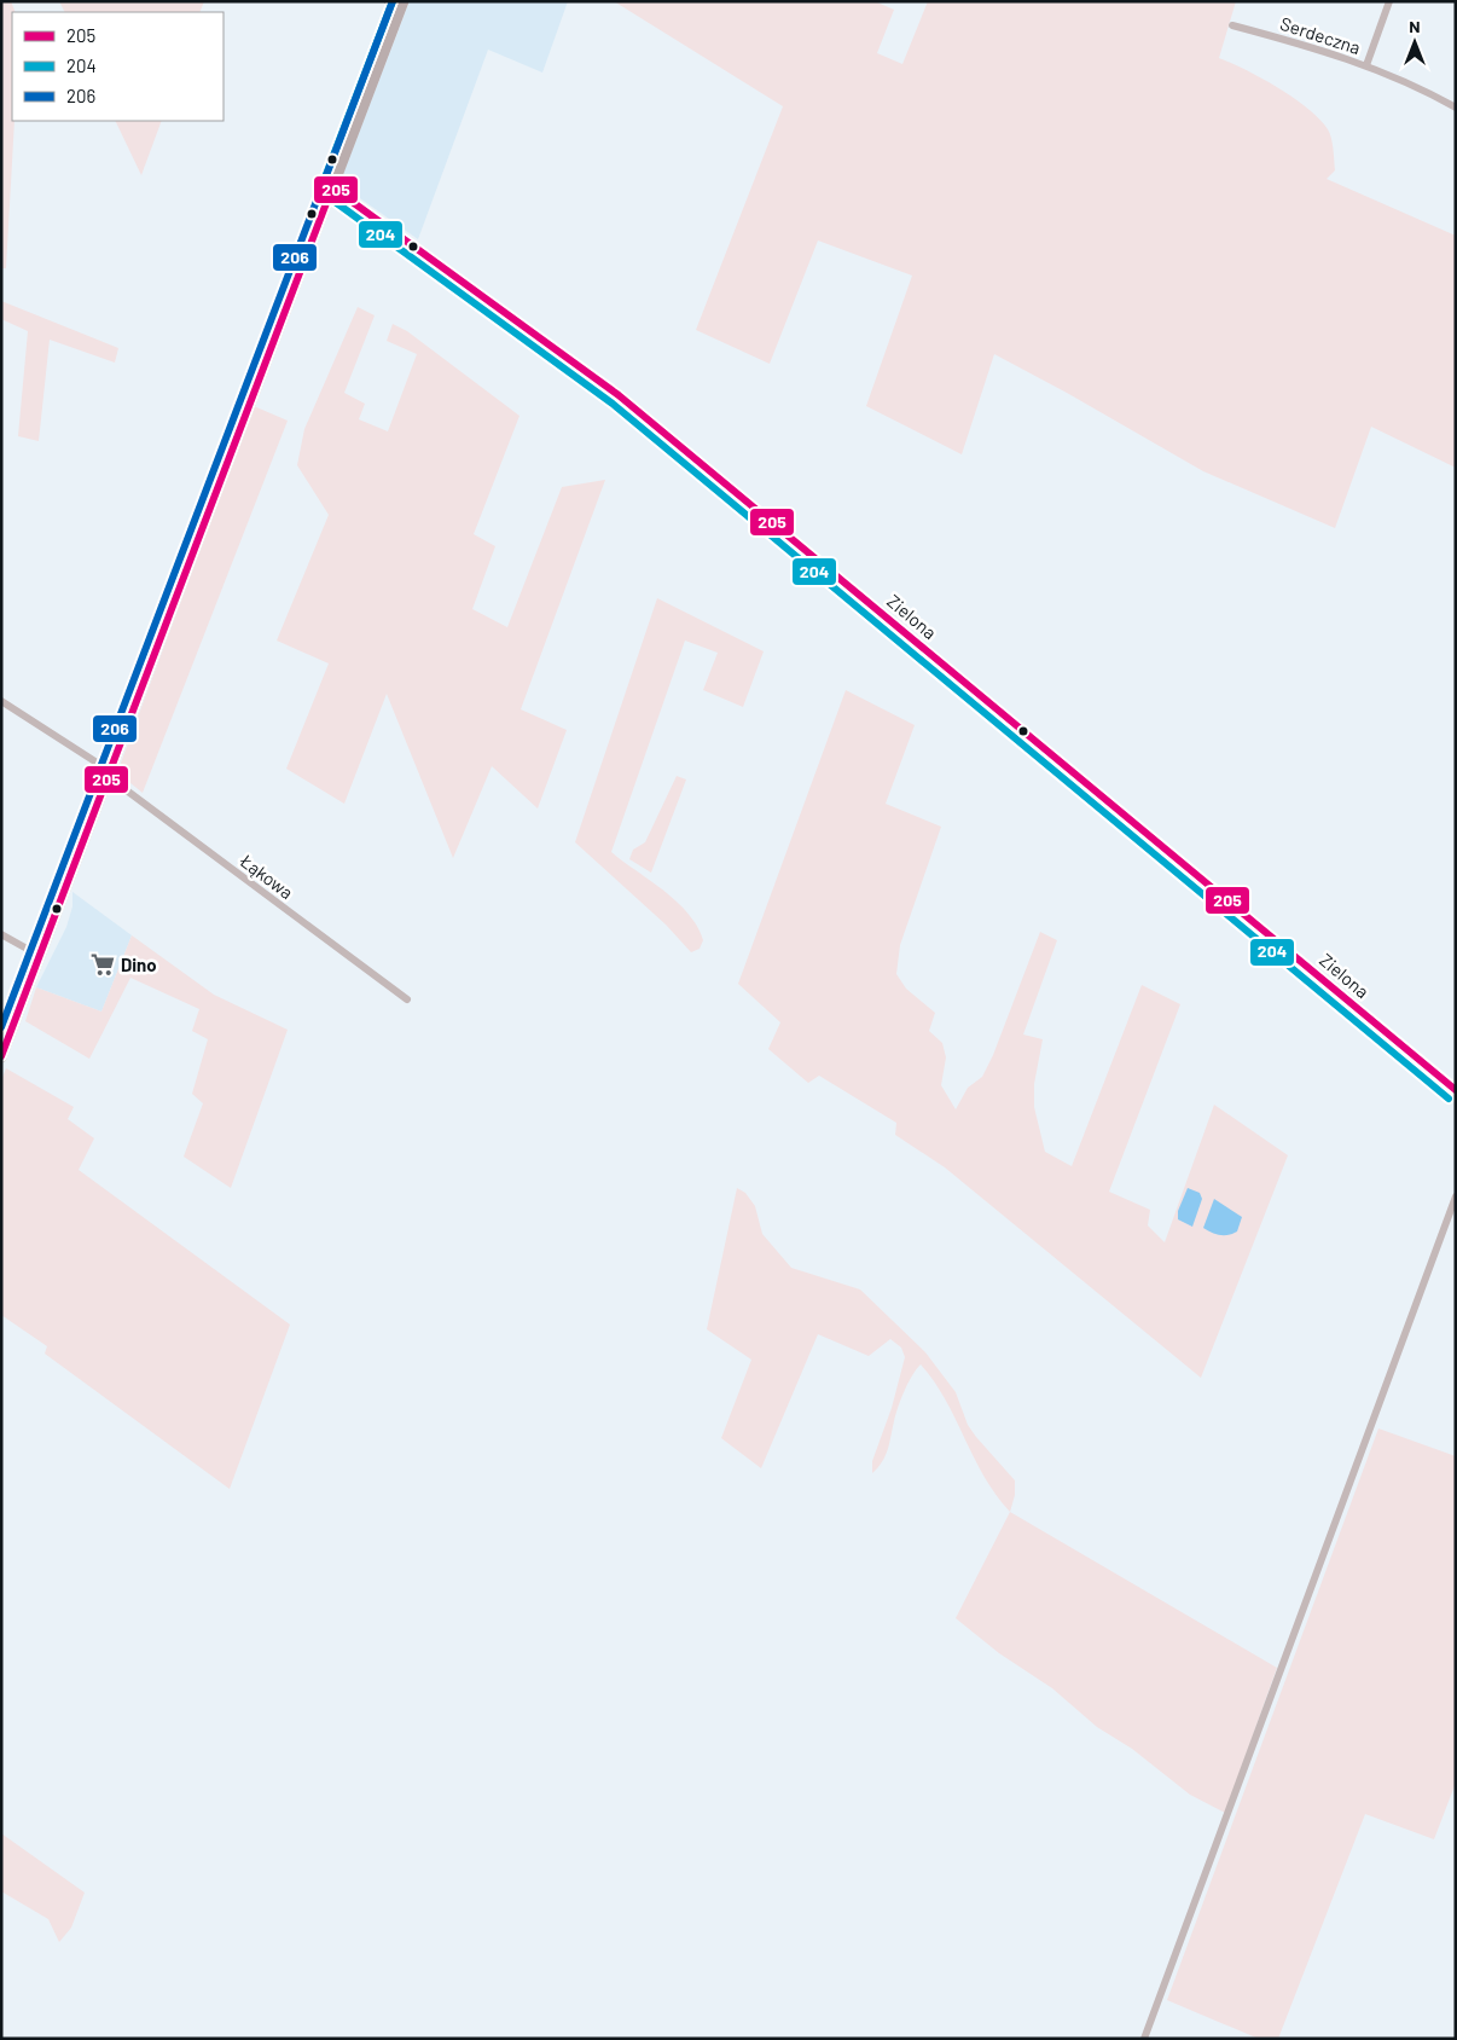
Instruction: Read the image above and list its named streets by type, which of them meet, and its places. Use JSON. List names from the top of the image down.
{
  "streets": {
    "street": ["Serdeczna", "Zielona", "Łąkowa"]
  },
  "places": {
    "supermarket": ["Dino"]
  },
  "lines": ["transit line 204", "transit line 206", "transit line 205"],
  "legend": ["205", "204", "206"],
  "north": "top"
}
